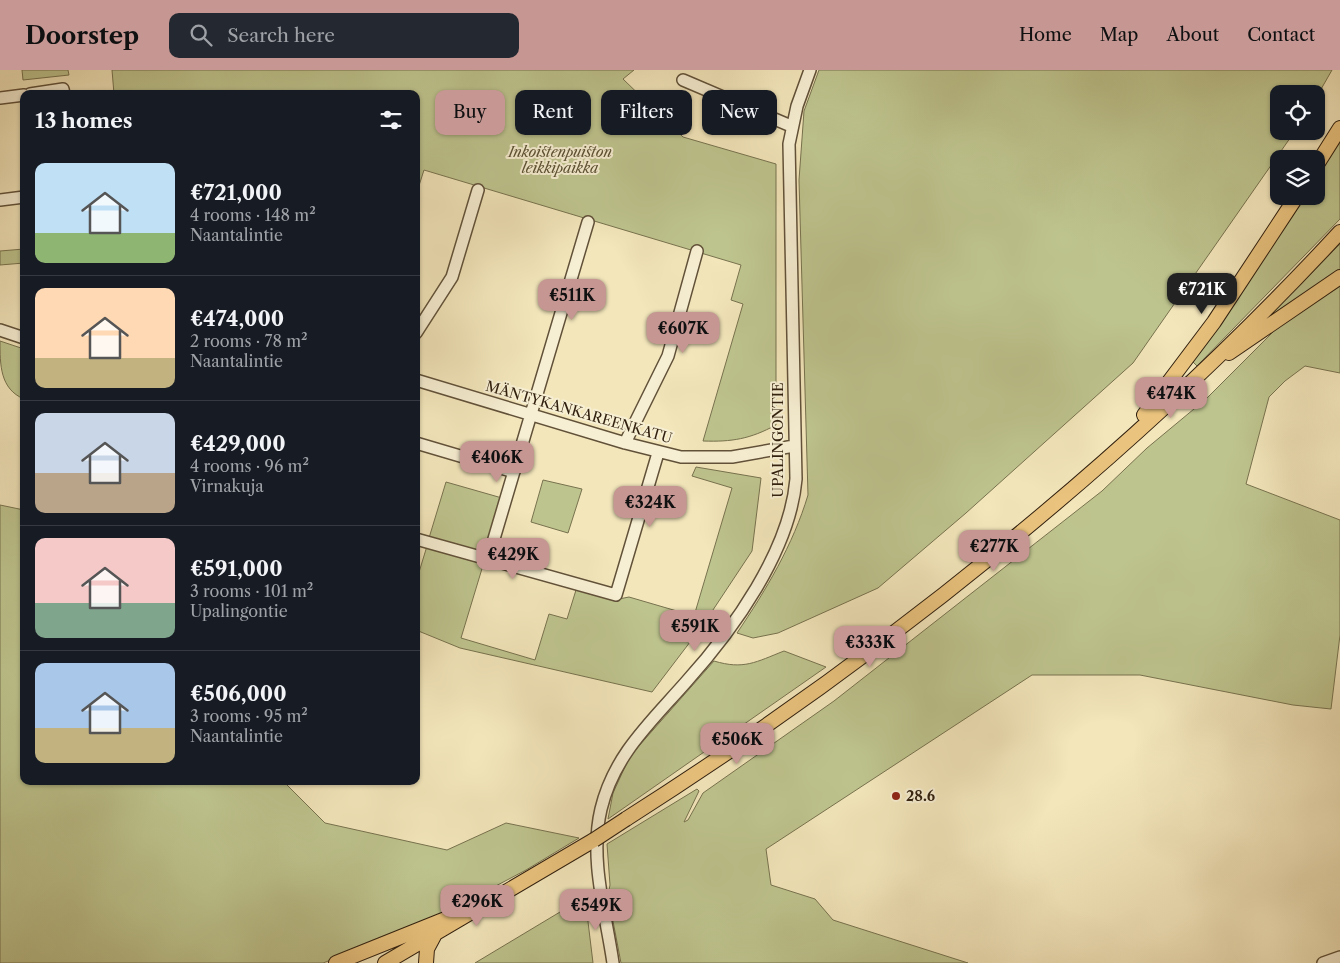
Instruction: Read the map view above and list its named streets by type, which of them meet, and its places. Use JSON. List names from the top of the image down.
{
  "streets": {
    "street": ["MÄNTYKANKAREENKATU", "UPALINGONTIE"]
  },
  "crossings": [
    ["MÄNTYKANKAREENKATU", "UPALINGONTIE"]
  ],
  "parks": ["Inkoistenpuiston leikkipaikka"],
  "places": ["28.6"],
  "page": {
    "header": "Doorstep",
    "search": "Search here",
    "nav": [
      "Home",
      "Map",
      "About",
      "Contact"
    ],
    "chip": [
      "Buy",
      "Rent",
      "Filters",
      "New"
    ],
    "heading": "13 homes",
    "list": [
      {
        "name": "€721,000",
        "note": "4 rooms · 148 m² · Naantalintie"
      },
      {
        "name": "€474,000",
        "note": "2 rooms · 78 m² · Naantalintie"
      },
      {
        "name": "€429,000",
        "note": "4 rooms · 96 m² · Virnakuja"
      },
      {
        "name": "€591,000",
        "note": "3 rooms · 101 m² · Upalingontie"
      },
      {
        "name": "€506,000",
        "note": "3 rooms · 95 m² · Naantalintie"
      }
    ],
    "price": [
      "€721K",
      "€511K",
      "€607K",
      "€474K",
      "€406K",
      "€324K",
      "€277K",
      "€429K",
      "€591K",
      "€333K",
      "€506K",
      "€296K",
      "€549K"
    ]
  }
}
